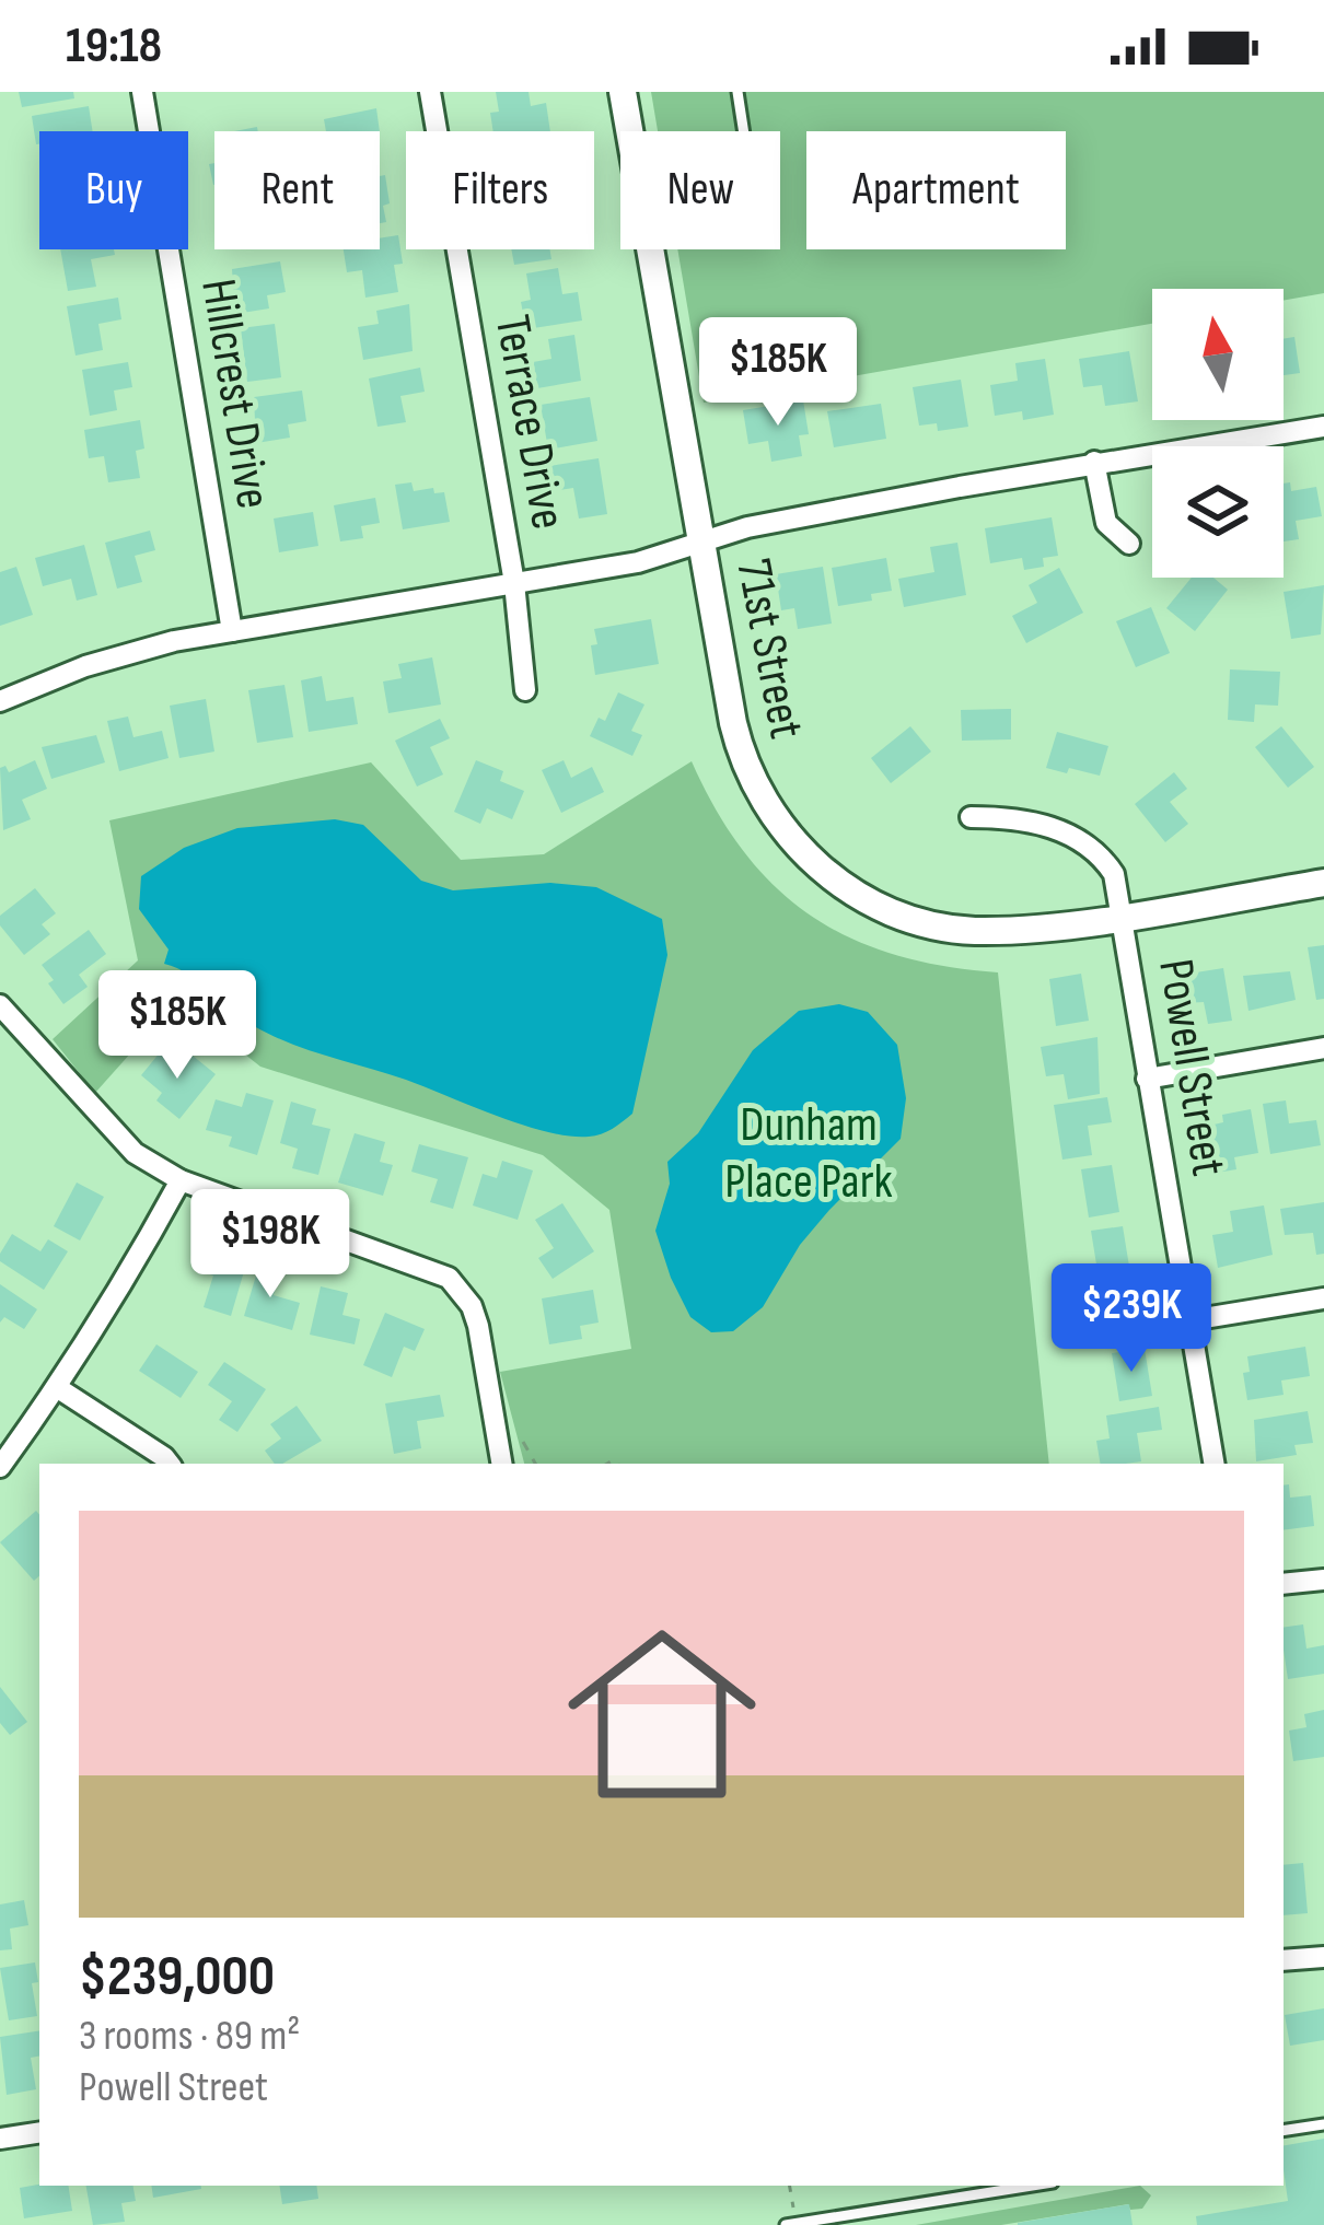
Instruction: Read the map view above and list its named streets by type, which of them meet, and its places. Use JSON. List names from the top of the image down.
{
  "streets": {
    "street": [
      "Hillcrest Drive",
      "Terrace Drive",
      "71st Street",
      "Powell Street"
    ]
  },
  "crossings": [
    ["Hillcrest Drive", "71st Street"],
    ["Terrace Drive", "71st Street"],
    ["71st Street", "Powell Street"]
  ],
  "parks": ["Dunham Place Park"],
  "north": "top",
  "page": {
    "status": "19:18",
    "chip": [
      "Buy",
      "Rent",
      "Filters",
      "New",
      "Apartment"
    ],
    "price": [
      "$185K",
      "$185K",
      "$198K",
      "$239K"
    ],
    "list": [
      {
        "name": "$239,000",
        "note": "3 rooms · 89 m² · Powell Street"
      }
    ]
  }
}
